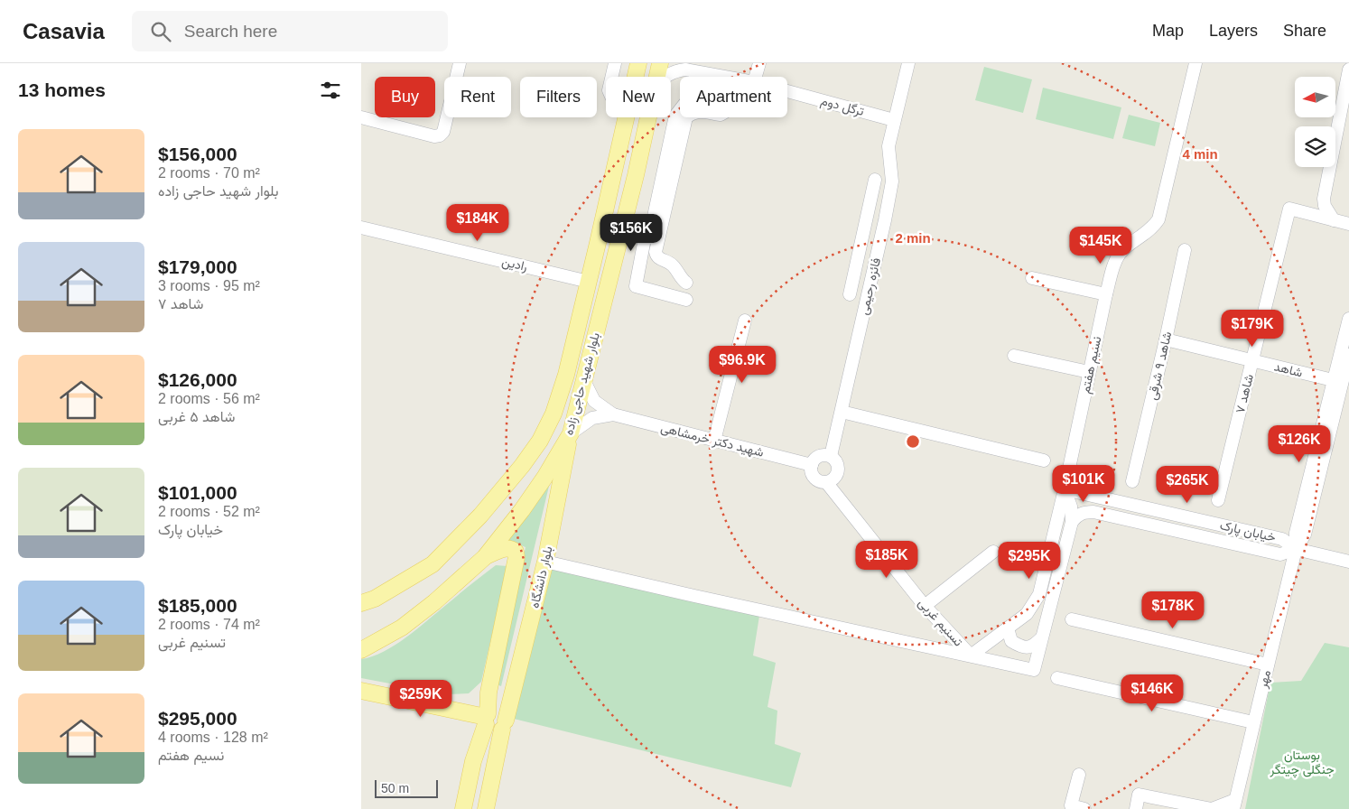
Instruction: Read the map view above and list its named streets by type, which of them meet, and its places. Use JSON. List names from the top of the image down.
{
  "streets": {
    "main road": ["بلوار شهید حاجی زاده", "بلوار دانشگاه"],
    "street": [
      "ترگل دوم",
      "رادین",
      "فائزه رحیمی",
      "نسیم هفتم",
      "شاهد ۹ شرقی",
      "شاهد",
      "شاهد ۷",
      "شهید دکتر خرمشاهی",
      "خیابان پارک",
      "تسنیم غربی",
      "مهر"
    ]
  },
  "crossings": [
    ["ترگل دوم", "فائزه رحیمی"],
    ["رادین", "بلوار شهید حاجی زاده"],
    ["فائزه رحیمی", "شهید دکتر خرمشاهی"],
    ["فائزه رحیمی", "تسنیم غربی"],
    ["نسیم هفتم", "خیابان پارک"],
    ["نسیم هفتم", "تسنیم غربی"],
    ["شاهد ۹ شرقی", "شاهد"],
    ["شاهد", "شاهد ۷"],
    ["شاهد", "مهر"],
    ["بلوار شهید حاجی زاده", "شهید دکتر خرمشاهی"],
    ["بلوار شهید حاجی زاده", "بلوار دانشگاه"],
    ["شهید دکتر خرمشاهی", "بلوار دانشگاه"],
    ["شهید دکتر خرمشاهی", "تسنیم غربی"],
    ["خیابان پارک", "مهر"]
  ],
  "parks": ["بوستان جنگلی چیتگر"],
  "scale_bar": "50 m",
  "north": "left",
  "page": {
    "header": "Casavia",
    "search": "Search here",
    "nav": ["Map", "Layers", "Share"],
    "heading": "13 homes",
    "chip": [
      "Buy",
      "Rent",
      "Filters",
      "New",
      "Apartment"
    ],
    "list": [
      {
        "name": "$156,000",
        "note": "2 rooms · 70 m² · بلوار شهید حاجی زاده"
      },
      {
        "name": "$179,000",
        "note": "3 rooms · 95 m² · شاهد ۷"
      },
      {
        "name": "$126,000",
        "note": "2 rooms · 56 m² · شاهد ۵ غربی"
      },
      {
        "name": "$101,000",
        "note": "2 rooms · 52 m² · خیابان پارک"
      },
      {
        "name": "$185,000",
        "note": "2 rooms · 74 m² · تسنیم غربی"
      },
      {
        "name": "$295,000",
        "note": "4 rooms · 128 m² · نسیم هفتم"
      }
    ],
    "price": [
      "$184K",
      "$156K",
      "$145K",
      "$179K",
      "$96.9K",
      "$126K",
      "$101K",
      "$265K",
      "$185K",
      "$295K",
      "$178K",
      "$146K",
      "$259K"
    ],
    "scale": "50 m"
  },
  "rings": ["4 min", "2 min"]
}
